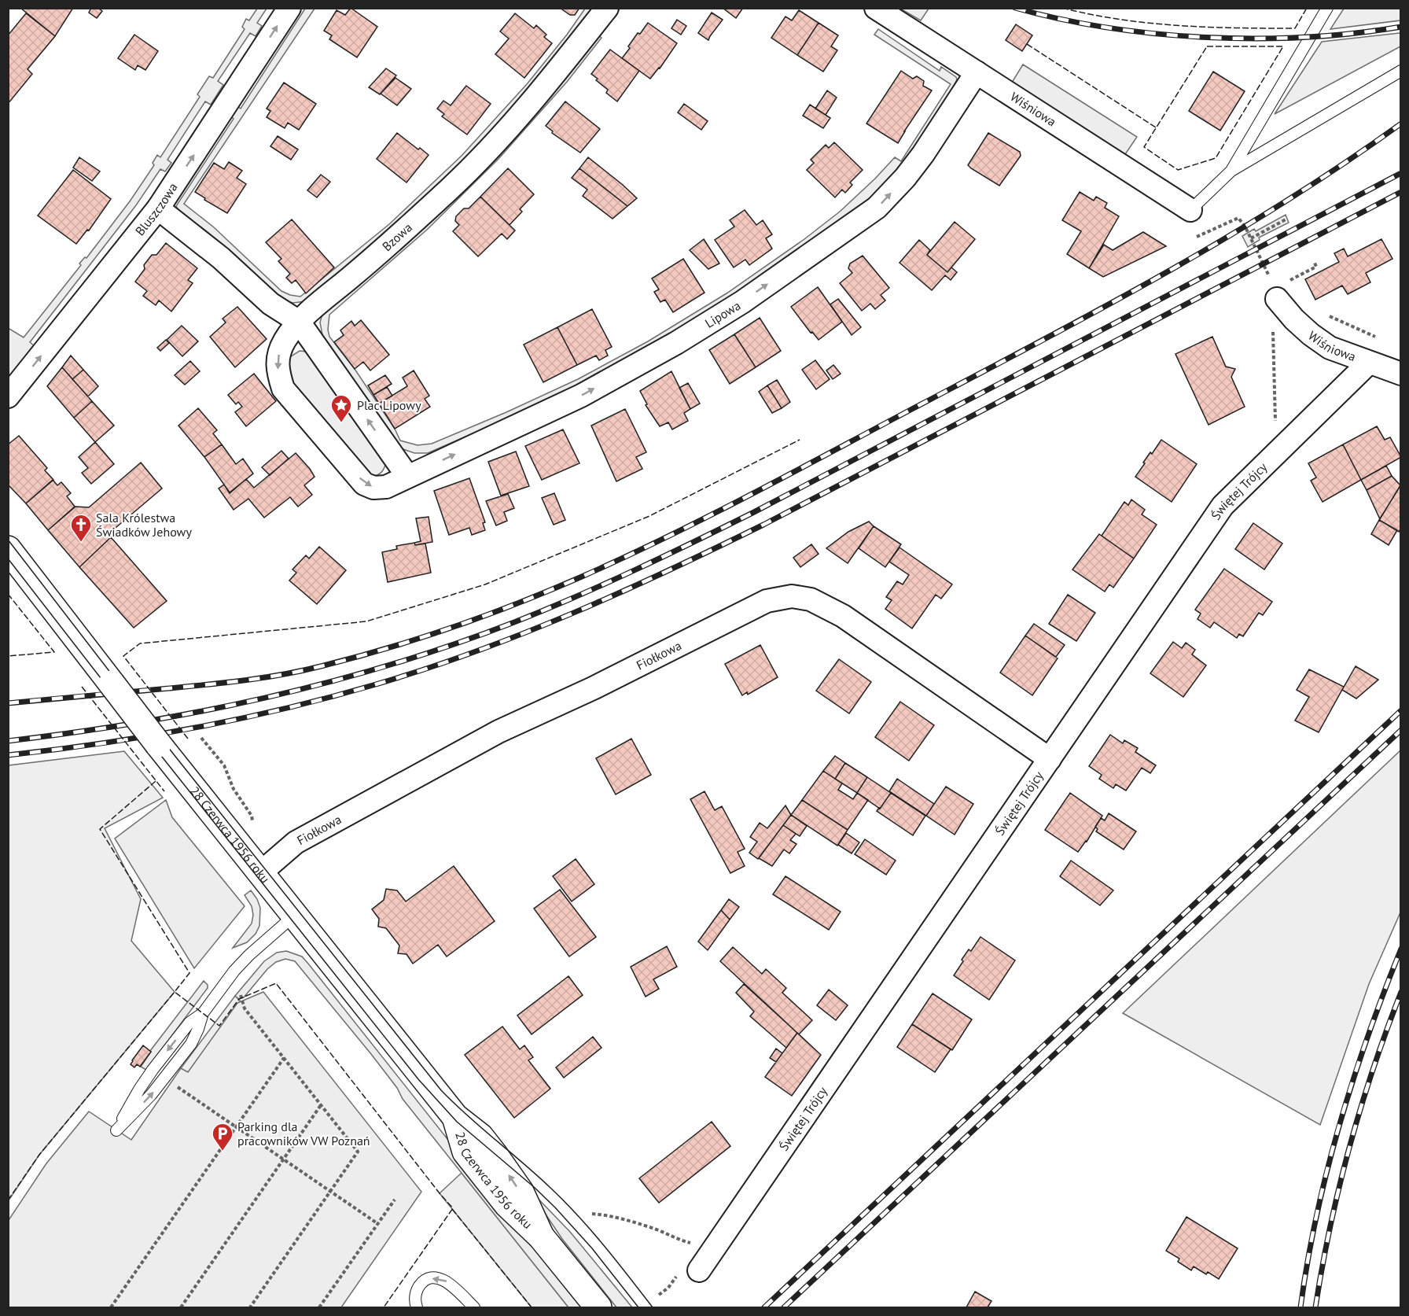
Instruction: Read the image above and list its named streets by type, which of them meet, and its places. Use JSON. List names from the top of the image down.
{
  "streets": {
    "street": [
      "Wiśniowa",
      "Bluszczowa",
      "Bzowa",
      "Lipowa",
      "Świętej Trójcy",
      "Fiołkowa",
      "28 Czerwca 1956 roku"
    ]
  },
  "crossings": [
    ["Wiśniowa", "Lipowa"],
    ["Wiśniowa", "Świętej Trójcy"],
    ["Świętej Trójcy", "Fiołkowa"],
    ["Fiołkowa", "28 Czerwca 1956 roku"]
  ],
  "one_way": ["Bluszczowa", "Lipowa"],
  "places": {
    "place": ["Plac Lipowy"],
    "church": ["Sala Królestwa Świadków Jehowy"],
    "parking": ["Parking dla pracowników VW Poznań"]
  }
}
